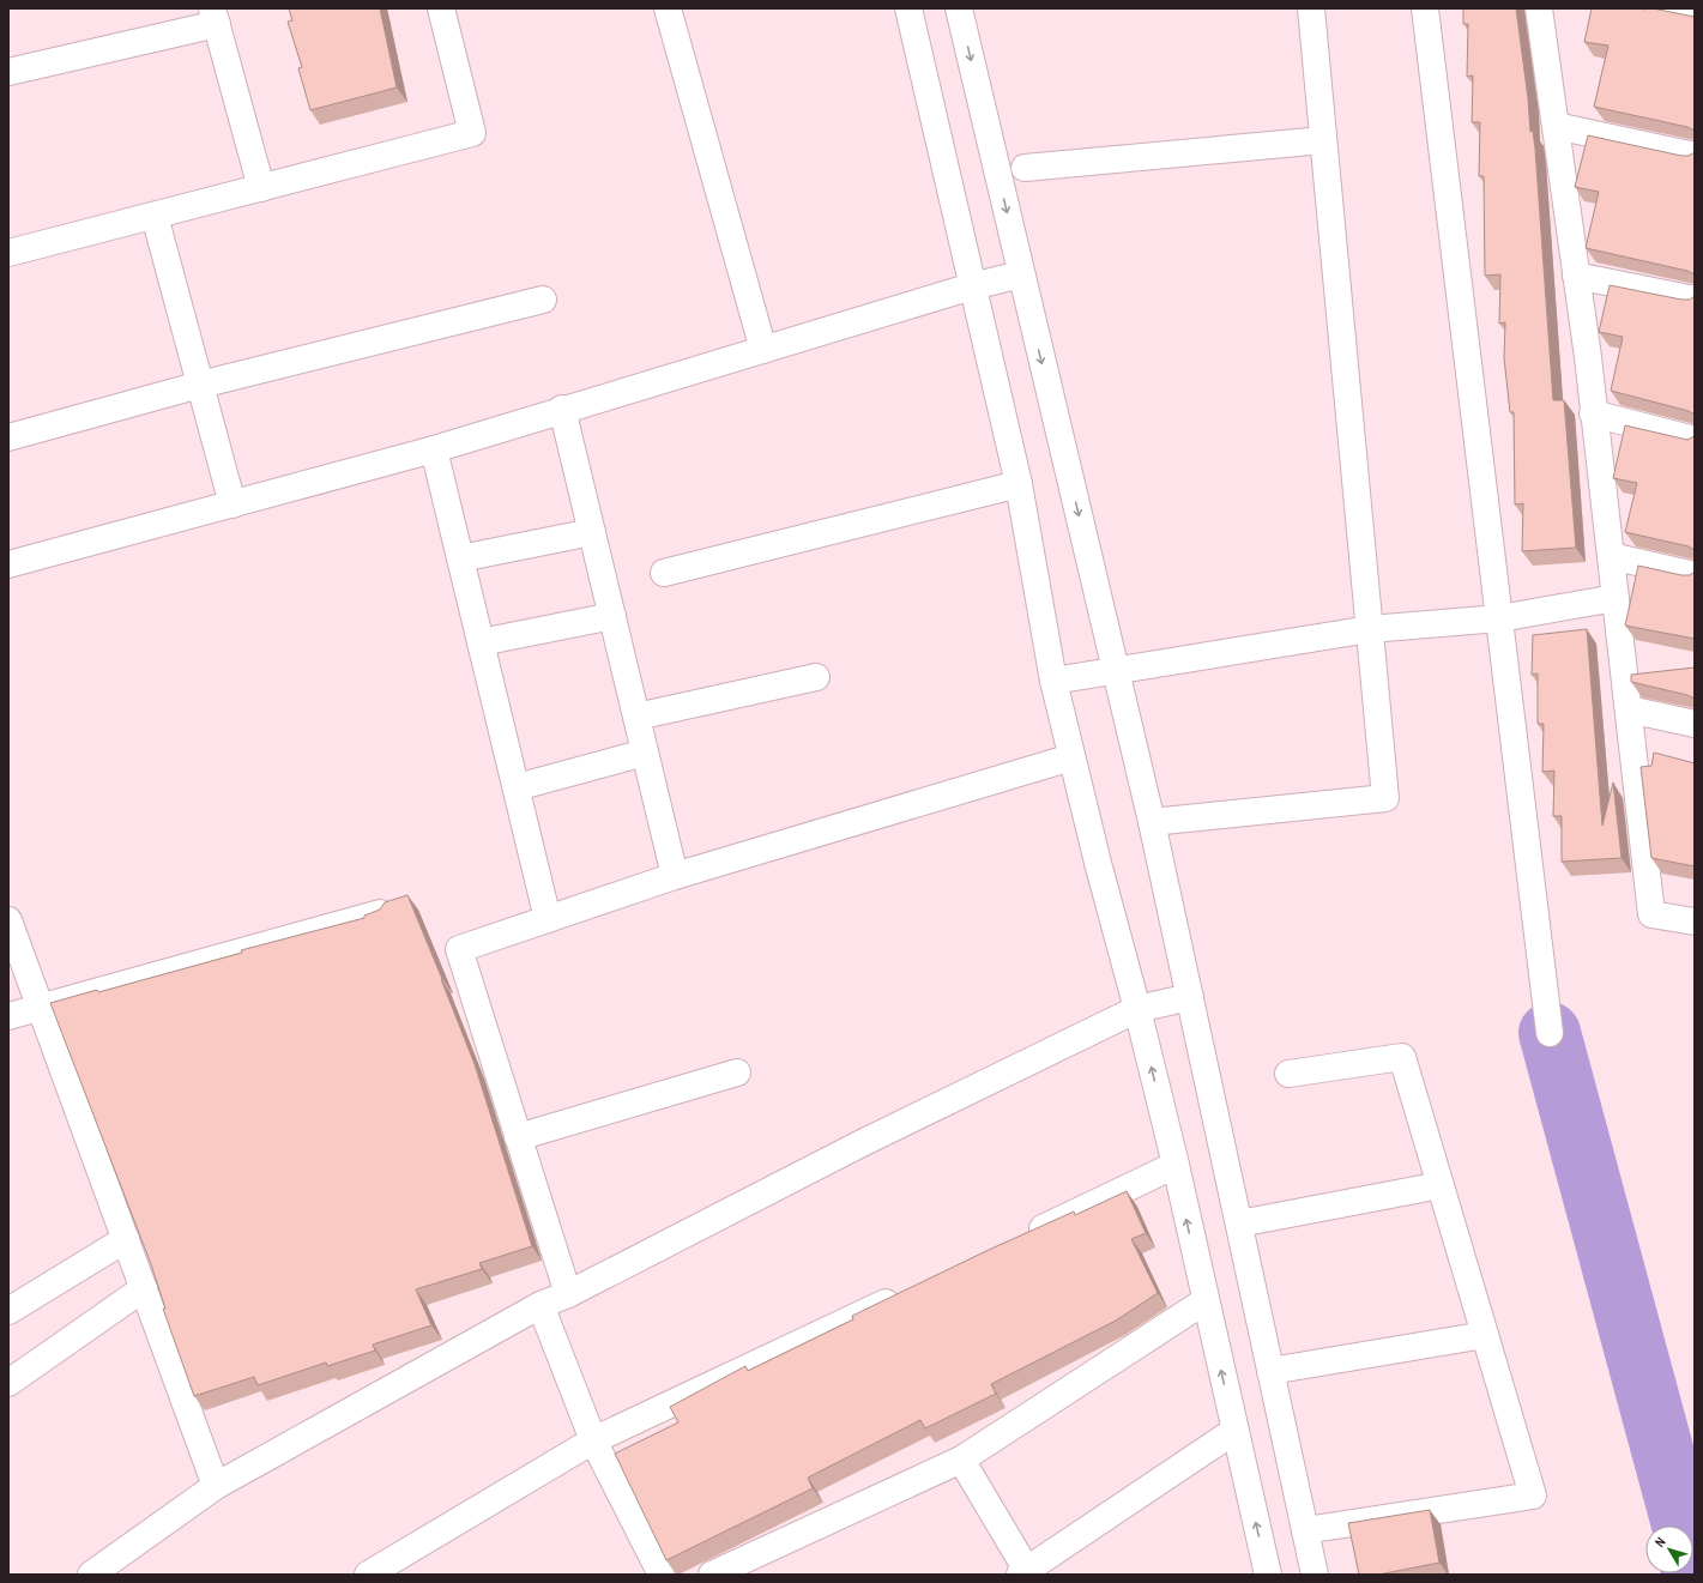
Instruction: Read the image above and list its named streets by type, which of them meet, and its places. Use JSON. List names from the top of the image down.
{
  "north": "top left"
}
